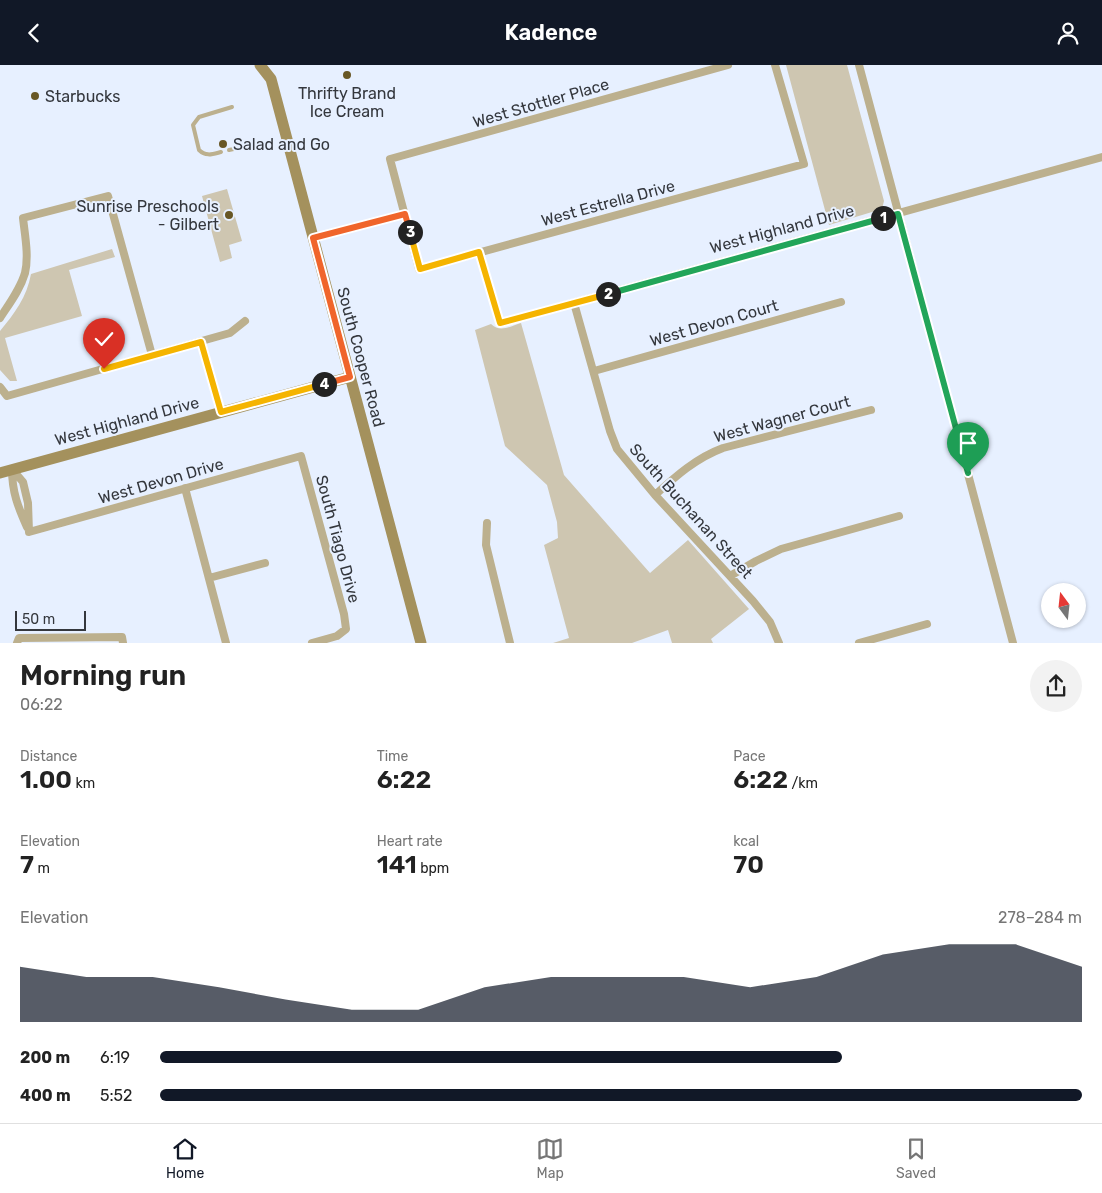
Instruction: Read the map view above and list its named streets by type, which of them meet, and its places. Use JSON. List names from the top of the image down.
{
  "streets": {
    "main road": ["West Highland Drive", "South Cooper Road"],
    "street": [
      "West Stottler Place",
      "West Estrella Drive",
      "West Devon Court",
      "West Wagner Court",
      "West Devon Drive",
      "South Buchanan Street",
      "South Tiago Drive"
    ]
  },
  "crossings": [
    ["West Stottler Place", "West Estrella Drive"],
    ["West Estrella Drive", "West Highland Drive"],
    ["West Highland Drive", "South Cooper Road"],
    ["West Highland Drive", "West Devon Drive"],
    ["West Highland Drive", "South Buchanan Street"],
    ["West Devon Court", "South Buchanan Street"],
    ["West Wagner Court", "South Buchanan Street"],
    ["West Devon Drive", "South Tiago Drive"]
  ],
  "places": [
    "Thrifty Brand Ice Cream",
    "Starbucks",
    "Salad and Go",
    "Sunrise Preschools - Gilbert"
  ],
  "scale_bar": "50 m",
  "north": "top",
  "page": {
    "header": "Kadence",
    "pins": [
      "1",
      "3",
      "2",
      "4"
    ],
    "scale": "50 m",
    "heading": ["Morning run", "06:22"],
    "stats": [
      ["Distance", "1.00 km"],
      ["Time", "6:22"],
      ["Pace", "6:22 /km"],
      ["Elevation", "7 m"],
      ["Heart rate", "141 bpm"],
      ["kcal", "70"]
    ],
    "chart": ["Elevation", "278–284 m"],
    "list": [
      {
        "name": "200 m",
        "note": "6:19"
      },
      {
        "name": "400 m",
        "note": "5:52"
      }
    ],
    "tabs": ["Home", "Map", "Saved"]
  }
}
